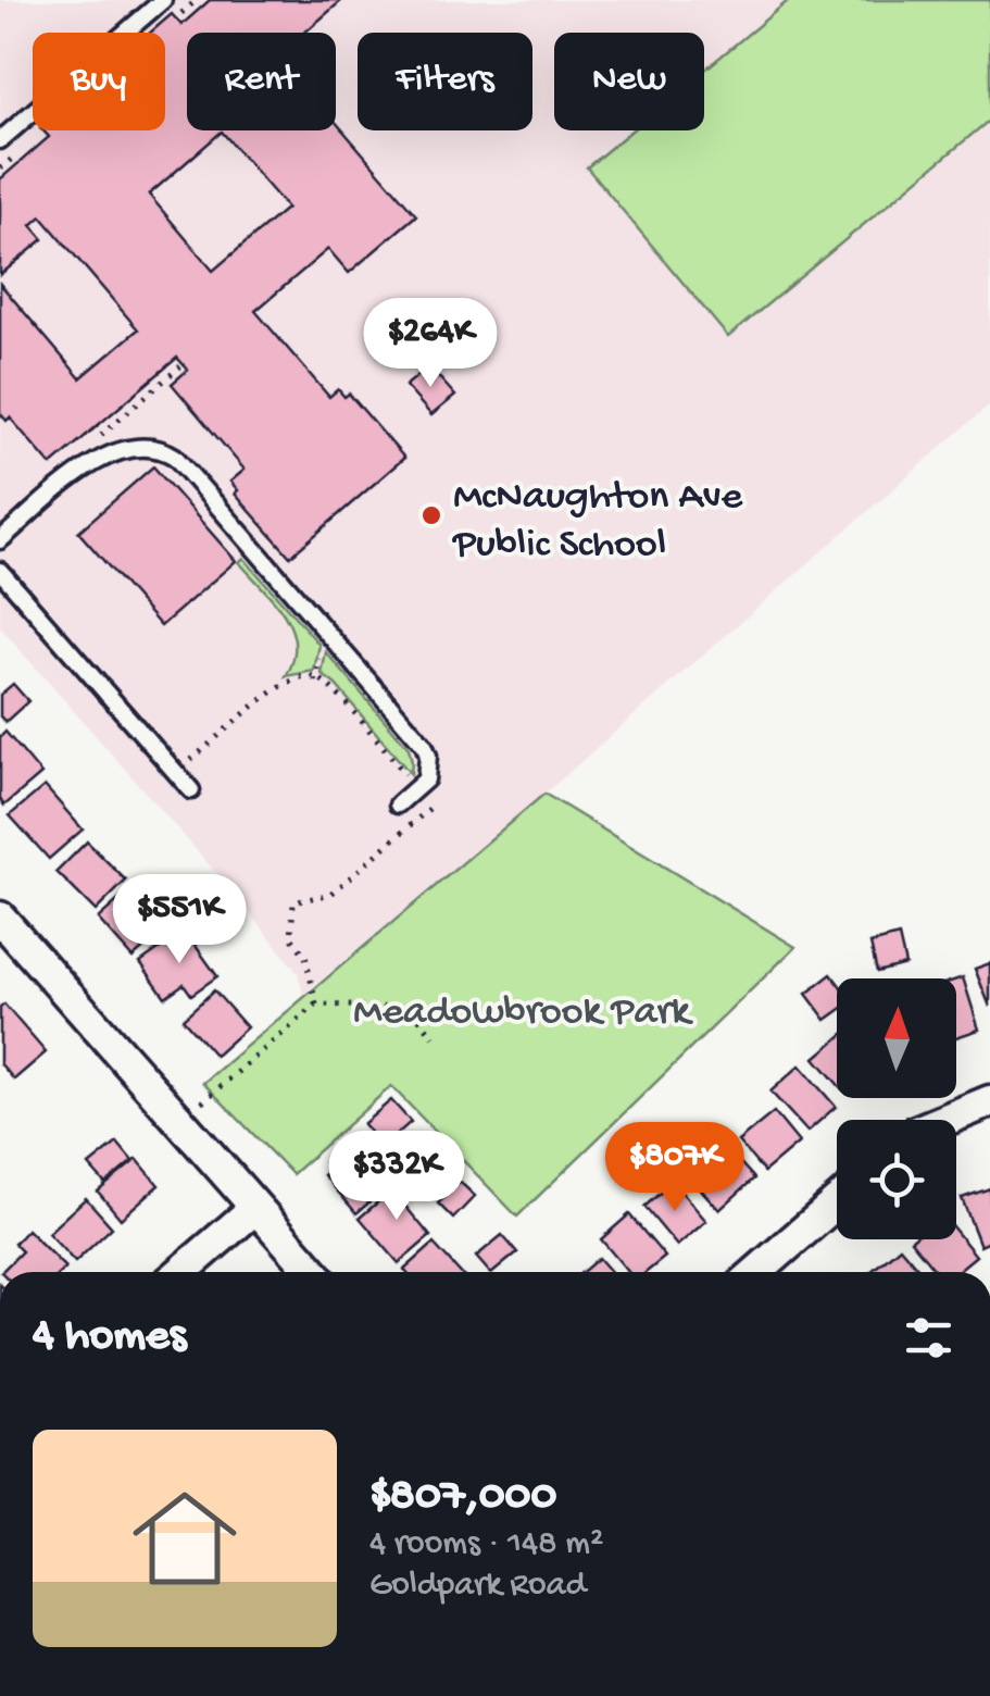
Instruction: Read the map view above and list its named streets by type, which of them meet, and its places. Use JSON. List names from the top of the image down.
{
  "parks": ["Meadowbrook Park"],
  "places": ["McNaughton Ave Public School"],
  "north": "top",
  "page": {
    "chip": [
      "Buy",
      "Rent",
      "Filters",
      "New"
    ],
    "price": [
      "$264K",
      "$551K",
      "$807K",
      "$332K"
    ],
    "heading": "4 homes",
    "list": [
      {
        "name": "$807,000",
        "note": "4 rooms · 148 m² · Goldpark Road"
      }
    ]
  }
}
